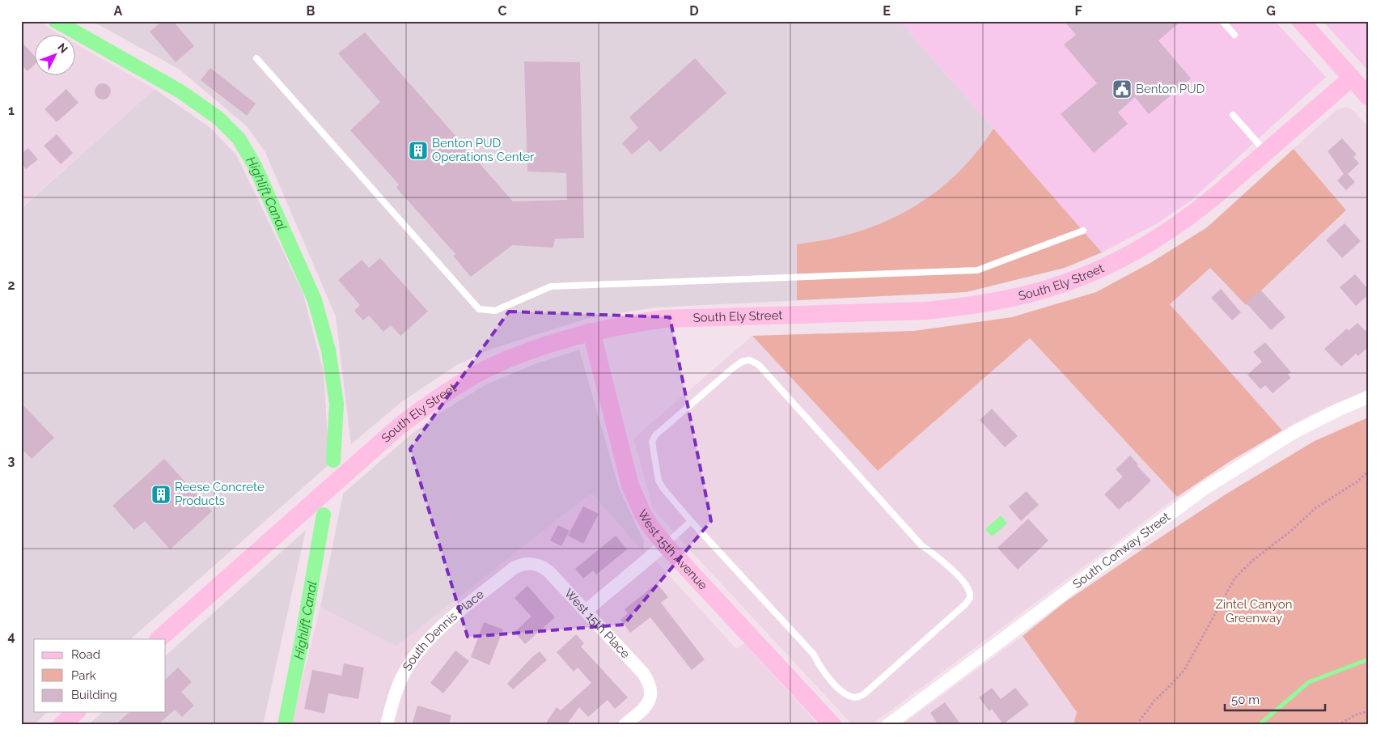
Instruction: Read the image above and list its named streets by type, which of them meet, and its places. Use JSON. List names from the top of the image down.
{
  "streets": {
    "street": [
      "South Ely Street",
      "West 15th Avenue",
      "South Conway Street",
      "West 15th Place",
      "South Dennis Place"
    ]
  },
  "crossings": [
    ["South Ely Street", "West 15th Avenue"],
    ["West 15th Place", "South Dennis Place"]
  ],
  "water": ["Highlift Canal"],
  "parks": ["Zintel Canyon Greenway"],
  "places": {
    "public building": ["Benton PUD"],
    "building": ["Benton PUD Operations Center", "Reese Concrete Products"]
  },
  "legend": ["Road", "Park", "Building"],
  "scale_bar": "50 m",
  "north": "top right",
  "grid": {
    "columns": [
      "A",
      "B",
      "C",
      "D",
      "E",
      "F",
      "G"
    ],
    "rows": [
      "1",
      "2",
      "3",
      "4"
    ]
  }
}
